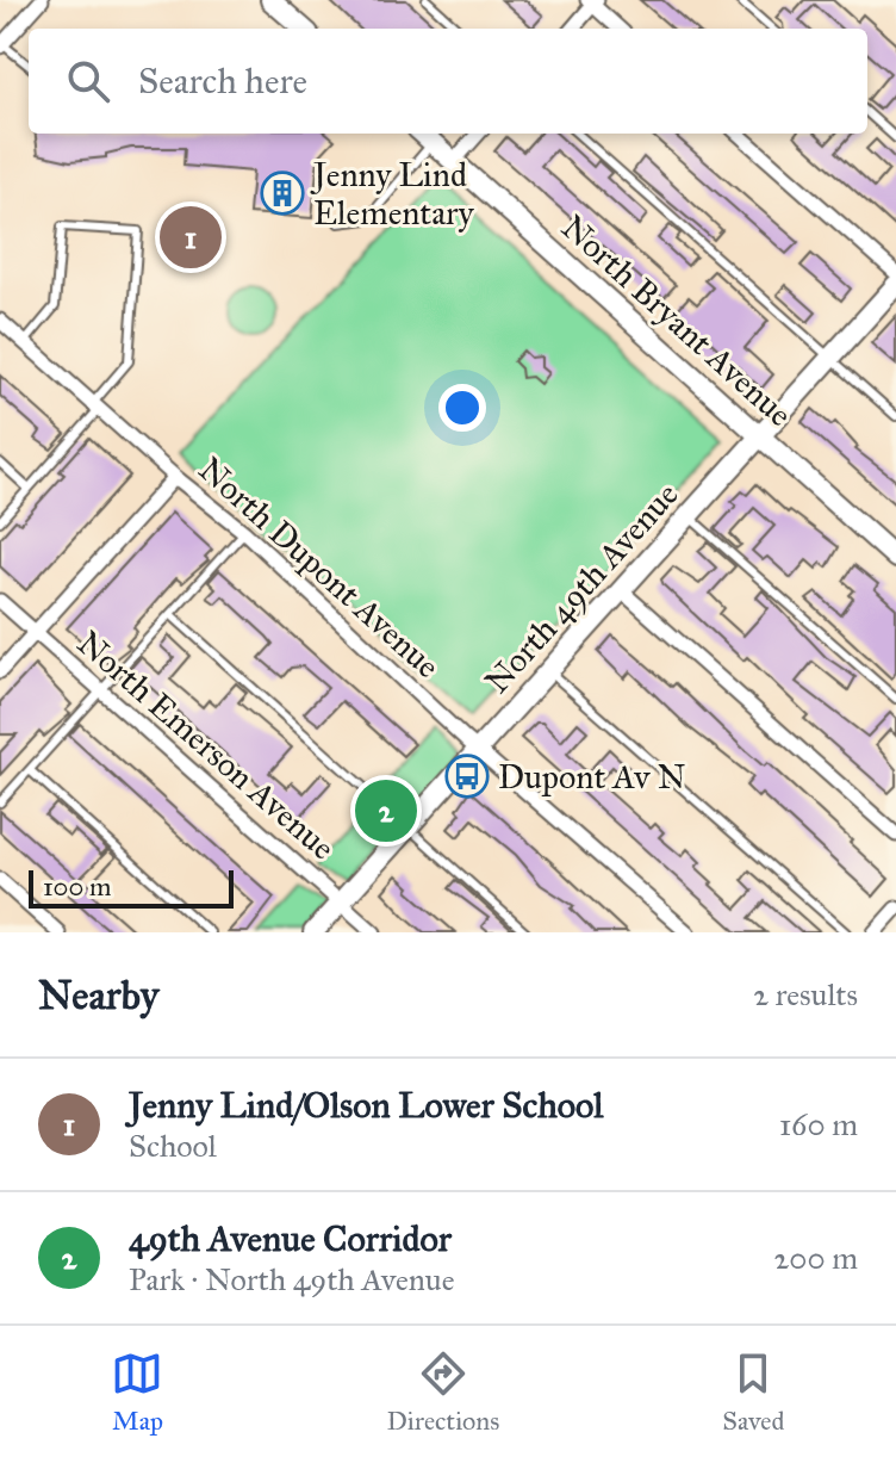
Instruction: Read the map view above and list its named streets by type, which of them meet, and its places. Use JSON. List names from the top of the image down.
{
  "streets": {
    "street": [
      "North Bryant Avenue",
      "North Dupont Avenue",
      "North 49th Avenue",
      "North Emerson Avenue"
    ]
  },
  "crossings": [
    ["North Bryant Avenue", "North 49th Avenue"],
    ["North Dupont Avenue", "North 49th Avenue"],
    ["North 49th Avenue", "North Emerson Avenue"]
  ],
  "places": {
    "building": ["Jenny Lind Elementary"],
    "bus stop": ["Dupont Av N"]
  },
  "scale_bar": "100 m",
  "page": {
    "search": "Search here",
    "pins": ["1", "2"],
    "scale": "100 m",
    "heading": ["Nearby", "2 results"],
    "list": [
      {
        "mark": "1",
        "name": "Jenny Lind/Olson Lower School",
        "note": "School",
        "value": "160 m"
      },
      {
        "mark": "2",
        "name": "49th Avenue Corridor",
        "note": "Park · North 49th Avenue",
        "value": "200 m"
      }
    ],
    "nav": ["Map", "Directions", "Saved"]
  }
}
